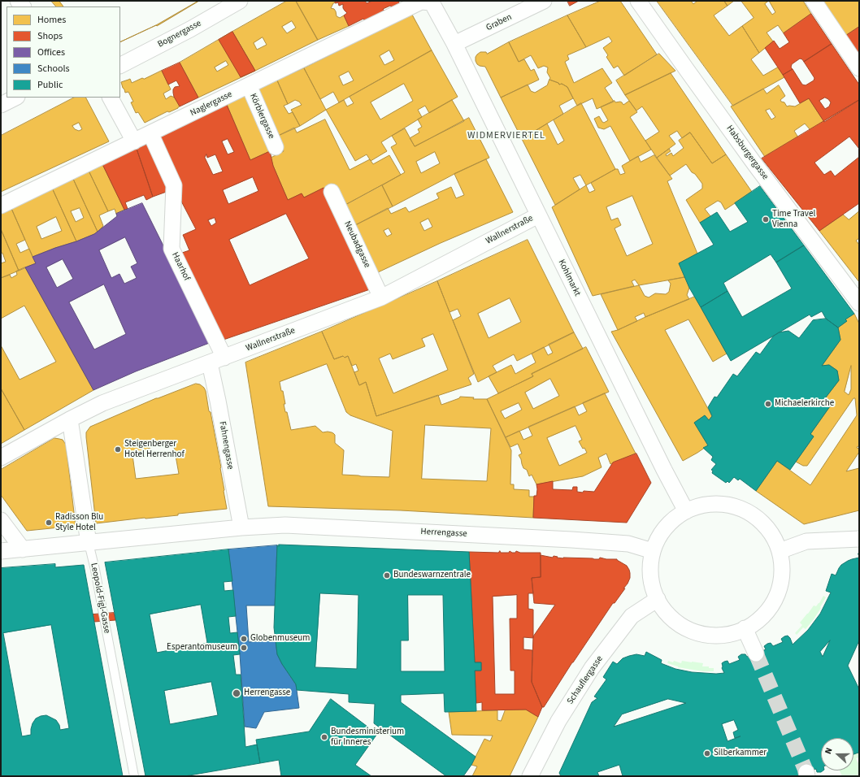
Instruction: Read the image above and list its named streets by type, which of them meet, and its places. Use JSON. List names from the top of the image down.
{
  "streets": {
    "street": [
      "Graben",
      "Bognergasse",
      "Naglergasse",
      "Körblergasse",
      "Habsburgergasse",
      "Wallnerstraße",
      "Neubadgasse",
      "Haarhof",
      "Kohlmarkt",
      "Fahnengasse",
      "Herrengasse",
      "Leopold-Figl-Gasse",
      "Schauflergasse"
    ]
  },
  "crossings": [
    ["Graben", "Kohlmarkt"],
    ["Naglergasse", "Körblergasse"],
    ["Naglergasse", "Haarhof"],
    ["Naglergasse", "Kohlmarkt"],
    ["Wallnerstraße", "Neubadgasse"],
    ["Wallnerstraße", "Haarhof"],
    ["Wallnerstraße", "Kohlmarkt"],
    ["Wallnerstraße", "Fahnengasse"],
    ["Wallnerstraße", "Leopold-Figl-Gasse"],
    ["Fahnengasse", "Herrengasse"],
    ["Herrengasse", "Leopold-Figl-Gasse"]
  ],
  "districts": ["WIDMERVIERTEL"],
  "places": [
    "Time Travel Vienna",
    "Michaelerkirche",
    "Steigenberger Hotel Herrenhof",
    "Radisson Blu Style Hotel",
    "Bundeswarnzentrale",
    "Globenmuseum",
    "Esperantomuseum",
    "Herrengasse",
    "Bundesministerium für Inneres",
    "Silberkammer"
  ],
  "legend": [
    "Homes",
    "Shops",
    "Offices",
    "Schools",
    "Public"
  ],
  "north": "left"
}
